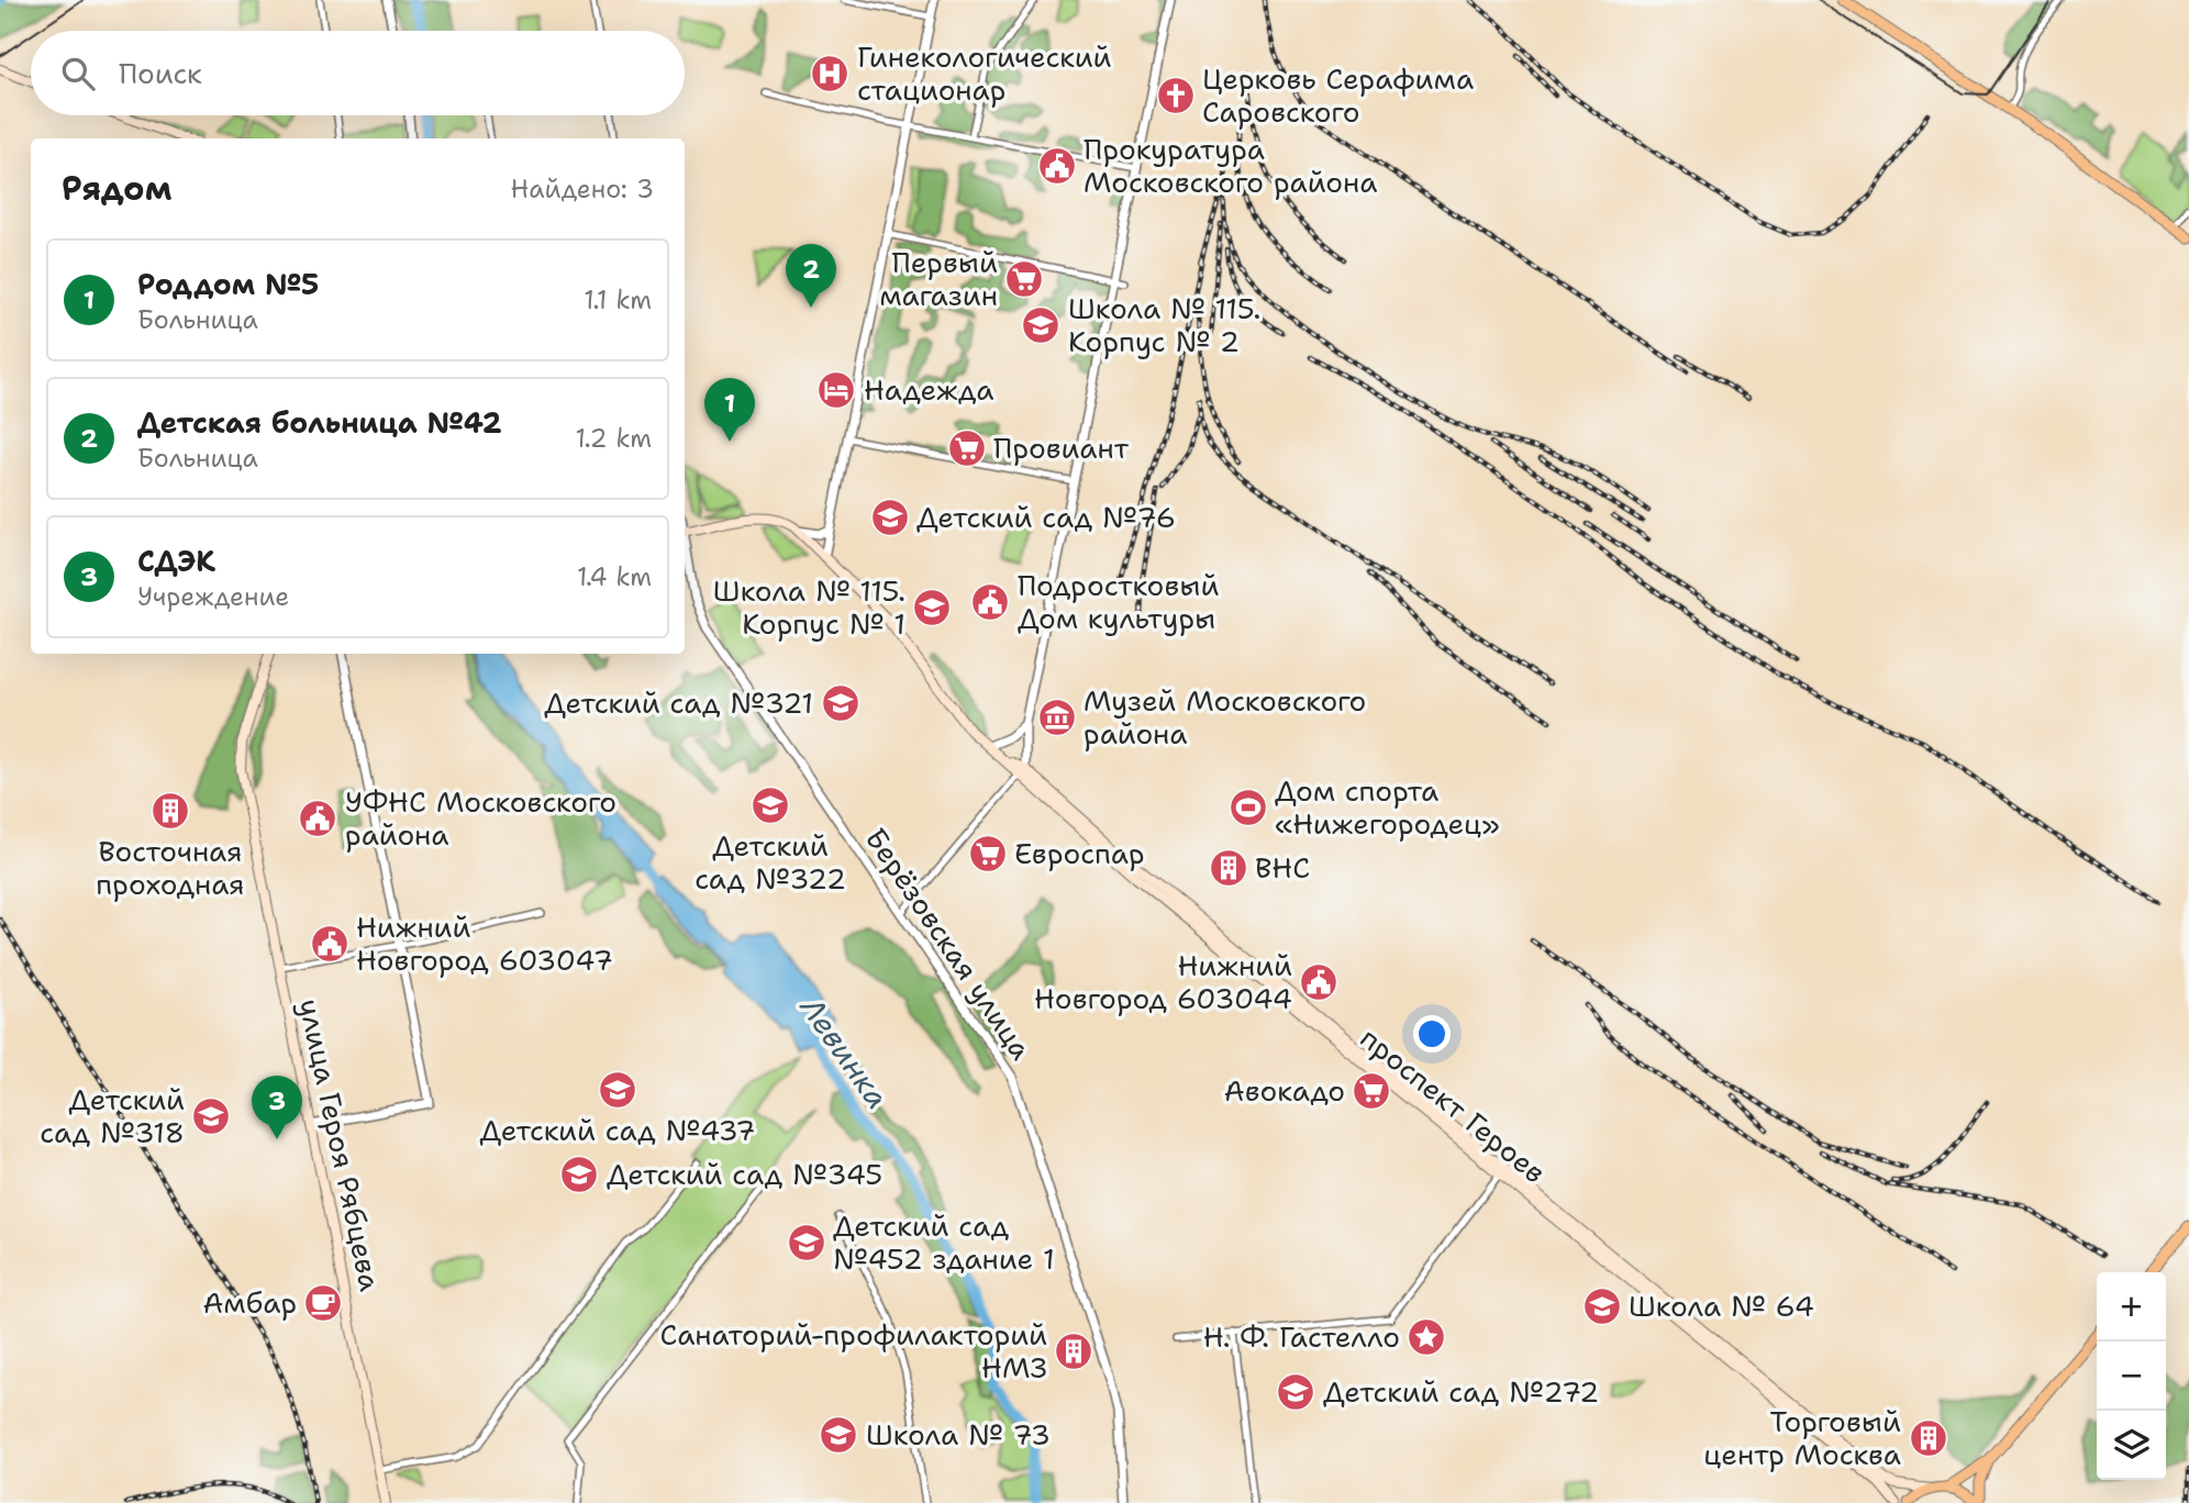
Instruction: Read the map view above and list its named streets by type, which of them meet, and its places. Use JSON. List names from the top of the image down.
{
  "streets": {
    "main road": ["проспект Героев", "улица Героя Рябцева"],
    "street": ["Берёзовская улица"]
  },
  "water": ["Левинка"],
  "places": {
    "hospital": ["Гинекологический стационар"],
    "church": ["Церковь Серафима Саровского"],
    "public building": [
      "Прокуратура Московского района",
      "Подростковый Дом культуры",
      "УФНС Московского района",
      "Нижний Новгород 603047",
      "Нижний Новгород 603044"
    ],
    "supermarket": [
      "Первый магазин",
      "Провиант",
      "Евроспар",
      "Авокадо"
    ],
    "school or university": [
      "Школа № 115. Корпус № 2",
      "Детский сад №76",
      "Школа № 115. Корпус № 1",
      "Детский сад №321",
      "Детский сад №322",
      "Детский сад №437",
      "Детский сад №318",
      "Детский сад №345",
      "Детский сад №452 здание 1",
      "Школа № 64",
      "Детский сад №272",
      "Школа № 73"
    ],
    "hotel": ["Надежда"],
    "museum": ["Музей Московского района"],
    "sports": ["Дом спорта «Нижегородец»"],
    "building": [
      "Восточная проходная",
      "ВНС",
      "Санаторий-профилакторий НМЗ",
      "Торговый центр Москва"
    ],
    "cafe": ["Амбар"],
    "place": ["Н. Ф. Гастелло"]
  },
  "page": {
    "search": "Поиск",
    "heading": ["Рядом", "Найдено: 3"],
    "list": [
      {
        "mark": "1",
        "name": "Роддом №5",
        "note": "Больница",
        "value": "1.1 km"
      },
      {
        "mark": "2",
        "name": "Детская больница №42",
        "note": "Больница",
        "value": "1.2 km"
      },
      {
        "mark": "3",
        "name": "СДЭК",
        "note": "Учреждение",
        "value": "1.4 km"
      }
    ],
    "pins": ["2", "1", "3"],
    "map_buttons": ["+", "−"]
  }
}
